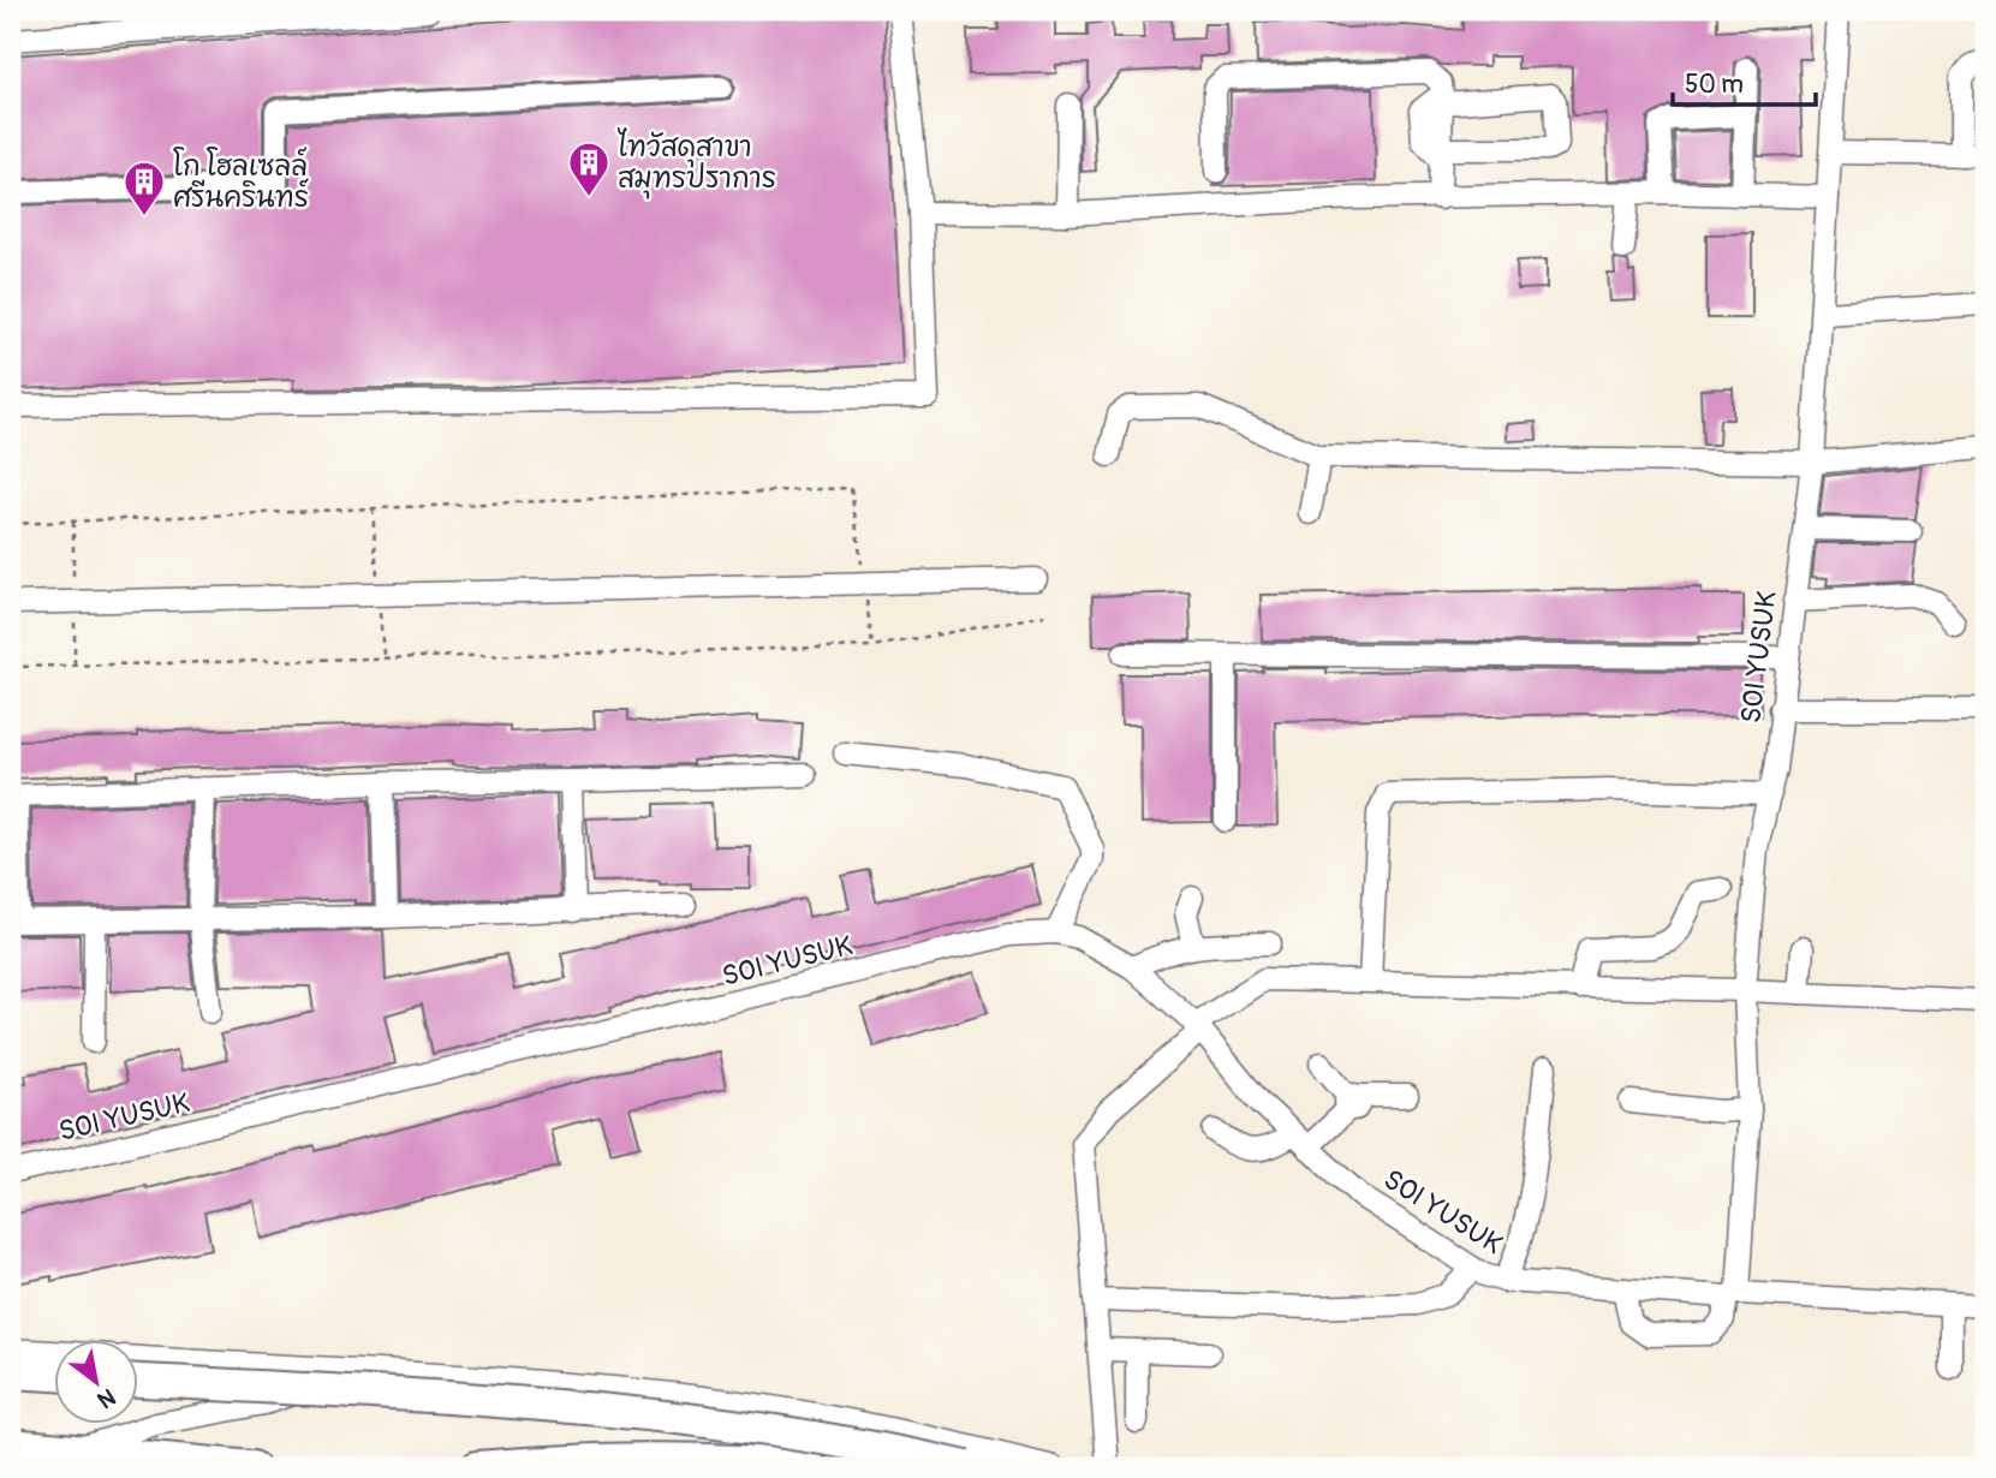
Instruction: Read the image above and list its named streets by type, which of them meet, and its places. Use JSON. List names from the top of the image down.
{
  "streets": {
    "street": ["SOI YUSUK"]
  },
  "places": {
    "building": ["ไทวัสดุสาขา สมุทรปราการ", "โก โฮลเซลล์ ศรีนครินทร์"]
  },
  "scale_bar": "50 m",
  "north": "bottom right"
}
